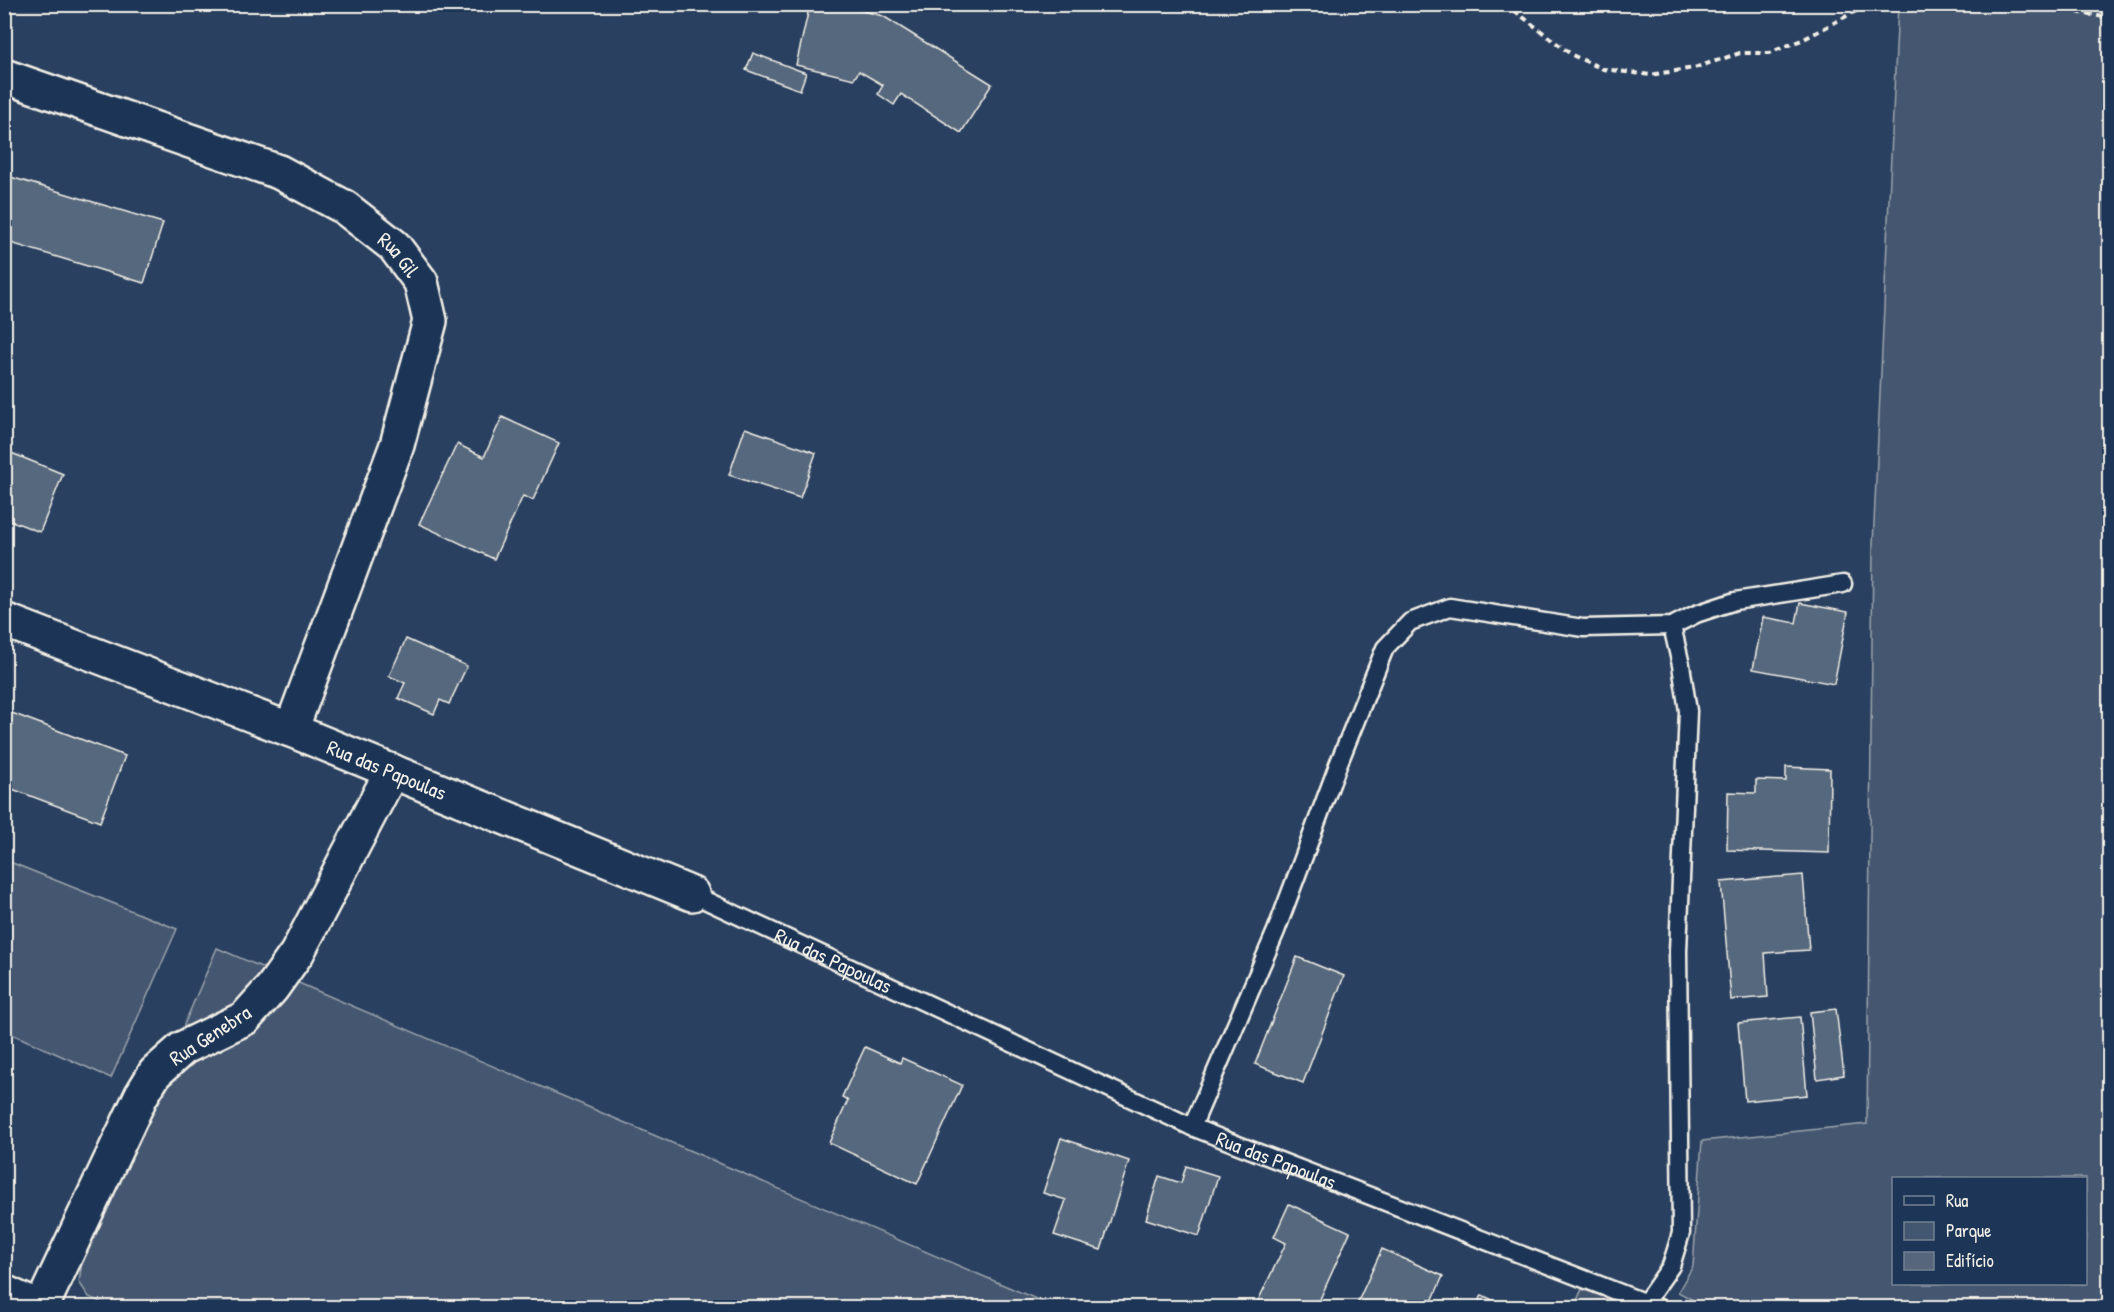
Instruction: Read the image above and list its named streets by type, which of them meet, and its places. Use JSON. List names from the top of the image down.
{
  "streets": {
    "street": ["Rua Gil", "Rua das Papoulas", "Rua Genebra"]
  },
  "crossings": [
    ["Rua Gil", "Rua das Papoulas"],
    ["Rua das Papoulas", "Rua Genebra"]
  ],
  "legend": ["Rua", "Parque", "Edifício"]
}
